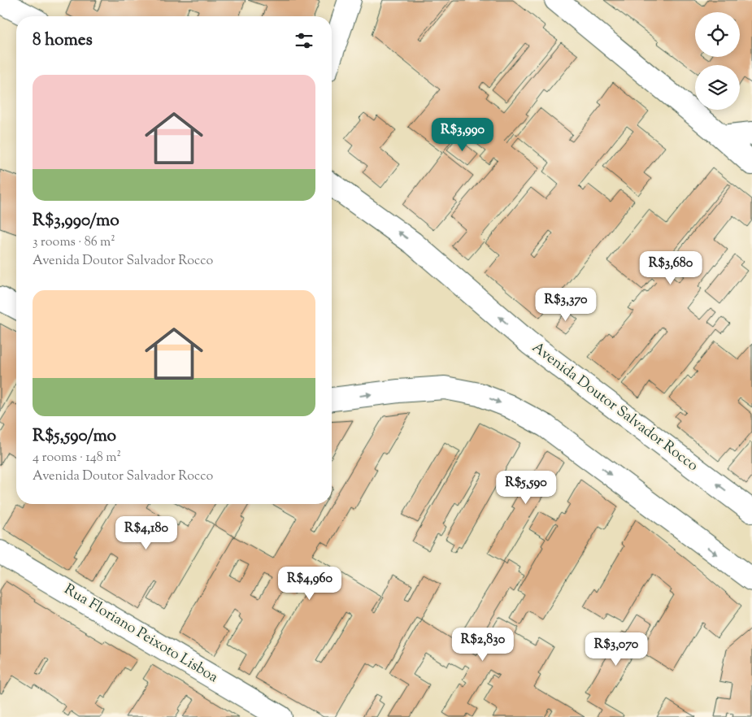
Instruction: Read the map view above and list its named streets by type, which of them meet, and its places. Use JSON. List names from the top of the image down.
{
  "streets": {
    "street": ["Avenida Doutor Salvador Rocco", "Rua Floriano Peixoto Lisboa"]
  },
  "page": {
    "heading": "8 homes",
    "list": [
      {
        "name": "R$3,990/mo",
        "note": "3 rooms · 86 m² · Avenida Doutor Salvador Rocco"
      },
      {
        "name": "R$5,590/mo",
        "note": "4 rooms · 148 m² · Avenida Doutor Salvador Rocco"
      }
    ],
    "price": [
      "R$3,990",
      "R$3,680",
      "R$3,370",
      "R$5,590",
      "R$4,180",
      "R$4,960",
      "R$2,830",
      "R$3,070"
    ]
  }
}
